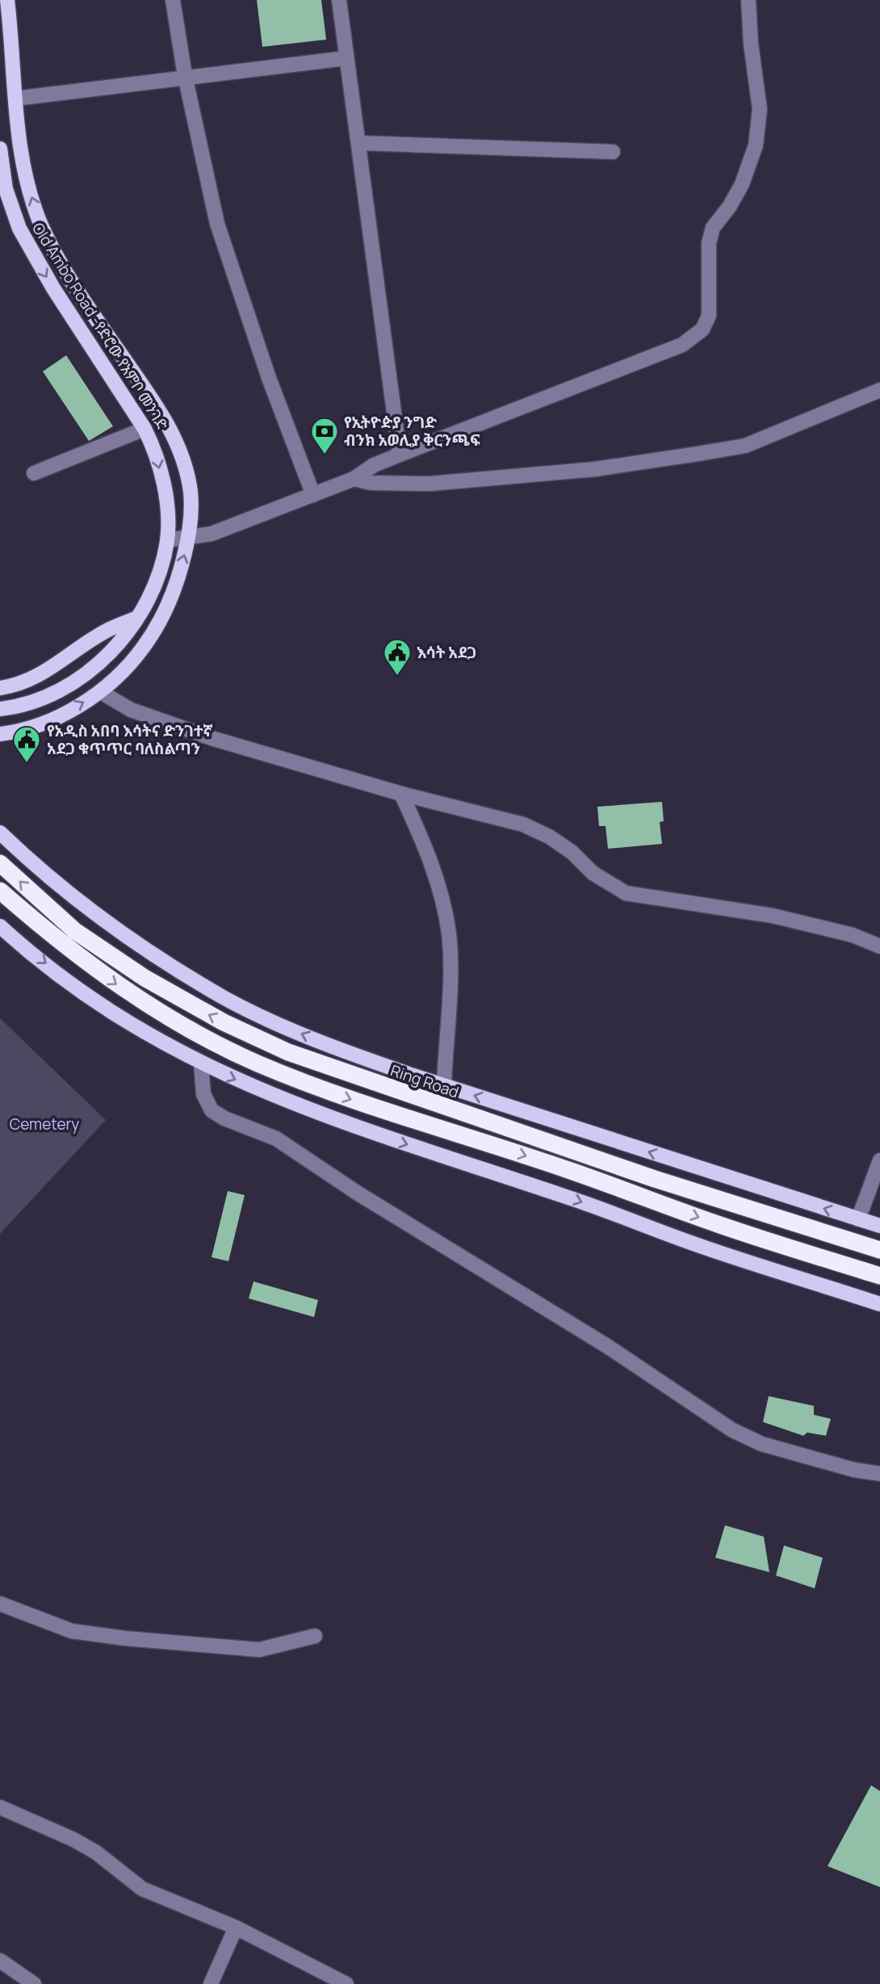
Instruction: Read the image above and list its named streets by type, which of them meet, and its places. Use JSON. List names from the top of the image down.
{
  "streets": {
    "highway": ["Ring Road"],
    "main road": ["Old Ambo Road -የድሮው የአምቦ መንገድ"]
  },
  "parks": ["Cemetery"],
  "places": {
    "bank": ["የኢትዮዽያ ንግድ ብንክ አወሊያ ቅርንጫፍ"],
    "public building": ["እሳት አደጋ", "የአዲስ አበባ እሳትና ድንገተኛ አደጋ ቁጥጥር ባለስልጣን"]
  }
}
